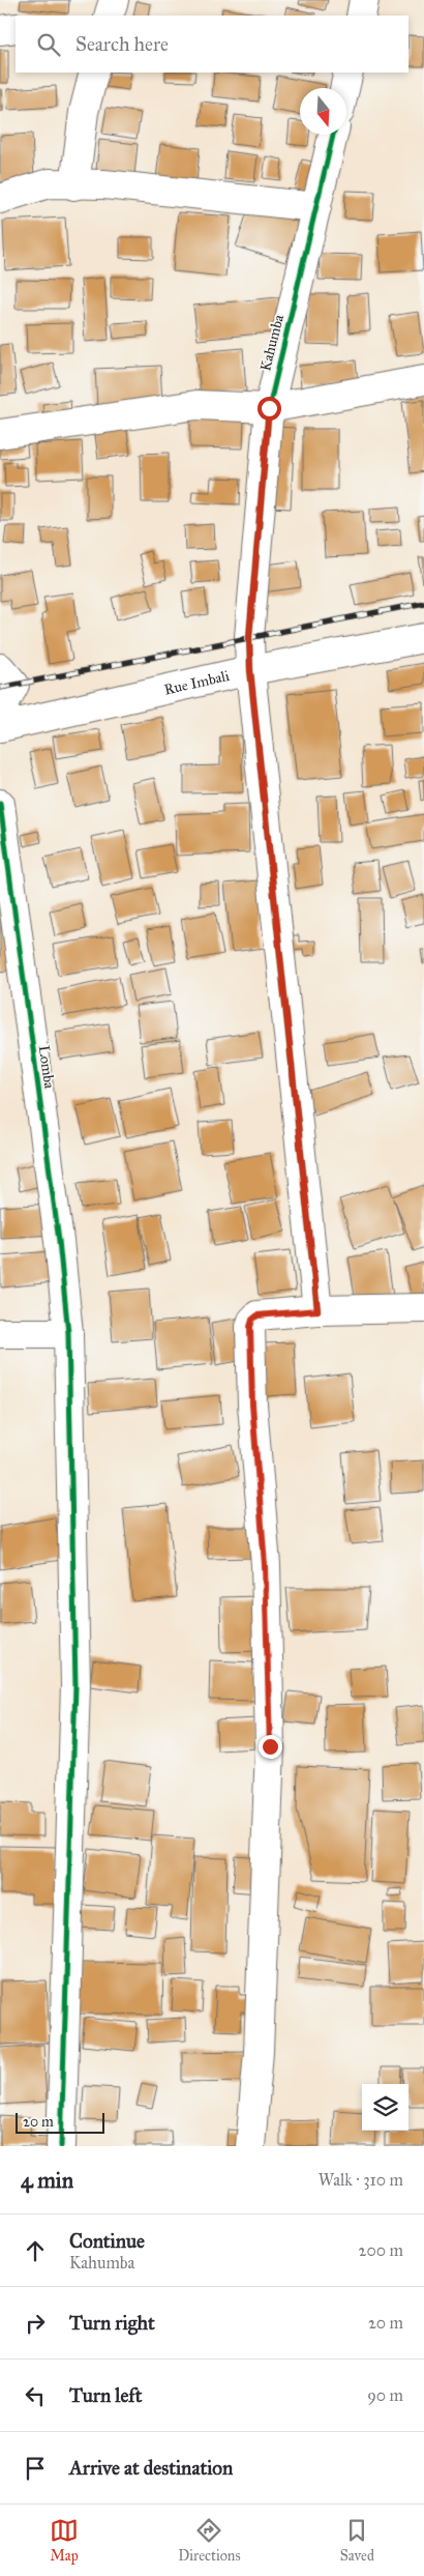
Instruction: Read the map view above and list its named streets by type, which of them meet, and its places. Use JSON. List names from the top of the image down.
{
  "streets": {
    "street": ["Kahumba", "Rue Imbali", "Lomba"]
  },
  "crossings": [
    ["Kahumba", "Rue Imbali"]
  ],
  "scale_bar": "20 m",
  "north": "bottom",
  "page": {
    "search": "Search here",
    "scale": "20 m",
    "heading": ["4 min", "Walk · 310 m"],
    "list": [
      ["Continue", "Kahumba", "200 m"],
      ["Turn right", "20 m"],
      ["Turn left", "90 m"],
      "Arrive at destination"
    ],
    "nav": ["Map", "Directions", "Saved"]
  }
}
